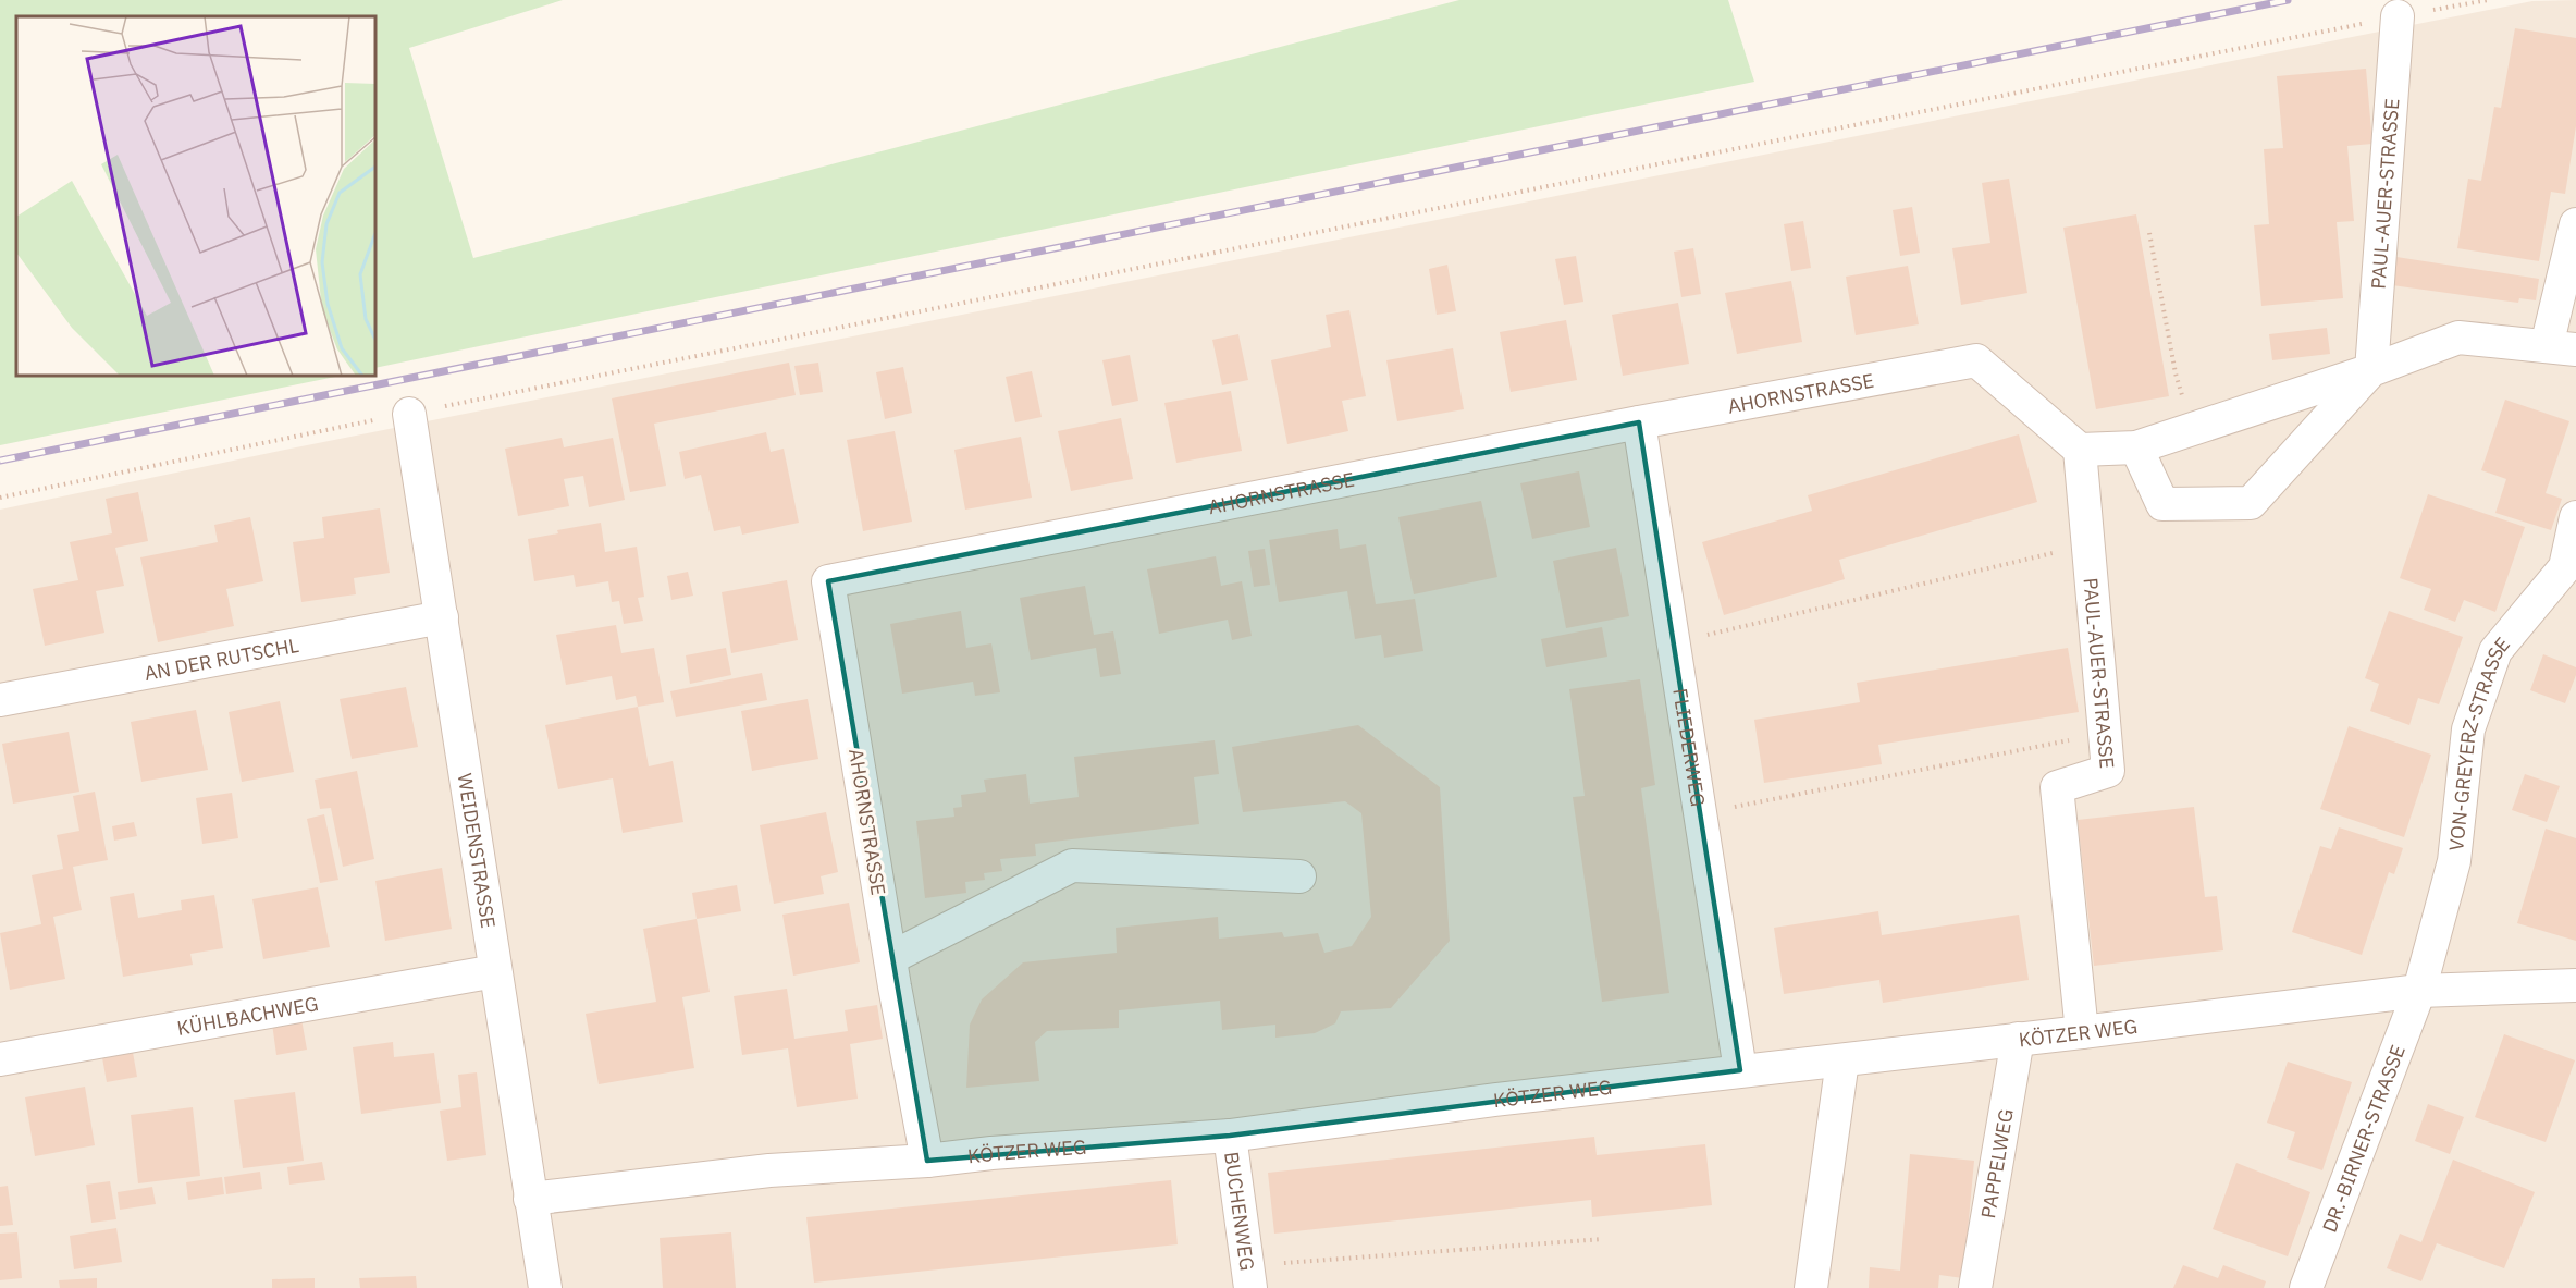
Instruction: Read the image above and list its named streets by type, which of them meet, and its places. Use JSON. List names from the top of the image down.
{
  "streets": {
    "street": [
      "PAUL-AUER-STRASSE",
      "AHORNSTRASSE",
      "AN DER RUTSCHL",
      "VON-GREYERZ-STRASSE",
      "FLIEDERWEG",
      "WEIDENSTRASSE",
      "KÜHLBACHWEG",
      "KÖTZER WEG",
      "DR.-BIRNER-STRASSE",
      "PAPPELWEG",
      "BUCHENWEG"
    ]
  },
  "crossings": [
    ["PAUL-AUER-STRASSE", "AHORNSTRASSE"],
    ["PAUL-AUER-STRASSE", "KÖTZER WEG"],
    ["AHORNSTRASSE", "FLIEDERWEG"],
    ["AHORNSTRASSE", "KÖTZER WEG"],
    ["AN DER RUTSCHL", "WEIDENSTRASSE"],
    ["VON-GREYERZ-STRASSE", "KÖTZER WEG"],
    ["VON-GREYERZ-STRASSE", "DR.-BIRNER-STRASSE"],
    ["FLIEDERWEG", "KÖTZER WEG"],
    ["WEIDENSTRASSE", "KÜHLBACHWEG"],
    ["WEIDENSTRASSE", "KÖTZER WEG"],
    ["KÖTZER WEG", "DR.-BIRNER-STRASSE"],
    ["KÖTZER WEG", "PAPPELWEG"],
    ["KÖTZER WEG", "BUCHENWEG"]
  ]
}
